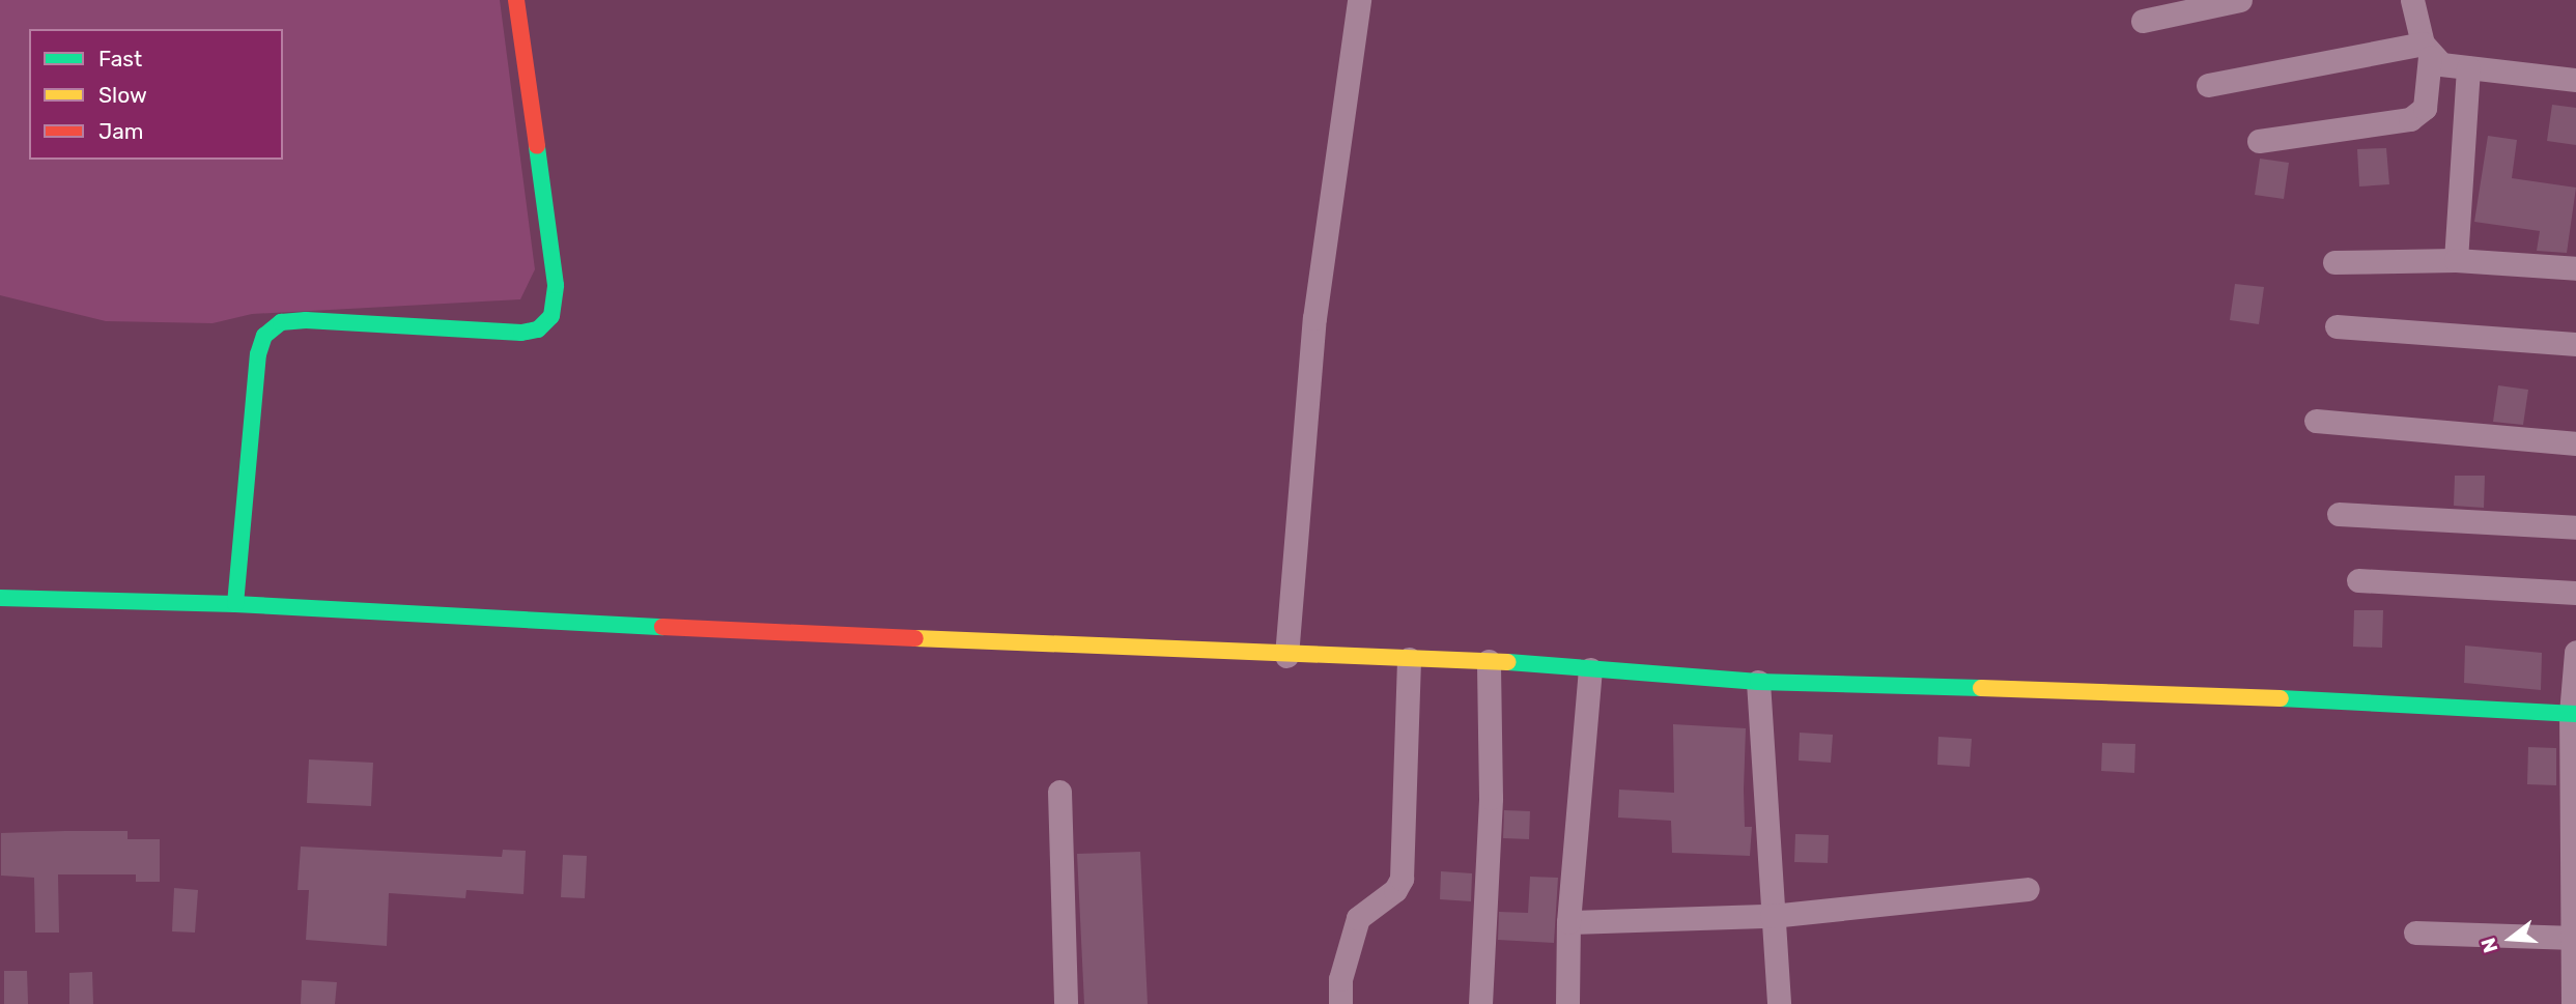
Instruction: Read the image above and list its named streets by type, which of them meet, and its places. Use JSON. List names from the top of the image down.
{
  "legend": ["Fast", "Slow", "Jam"],
  "north": "left"
}
